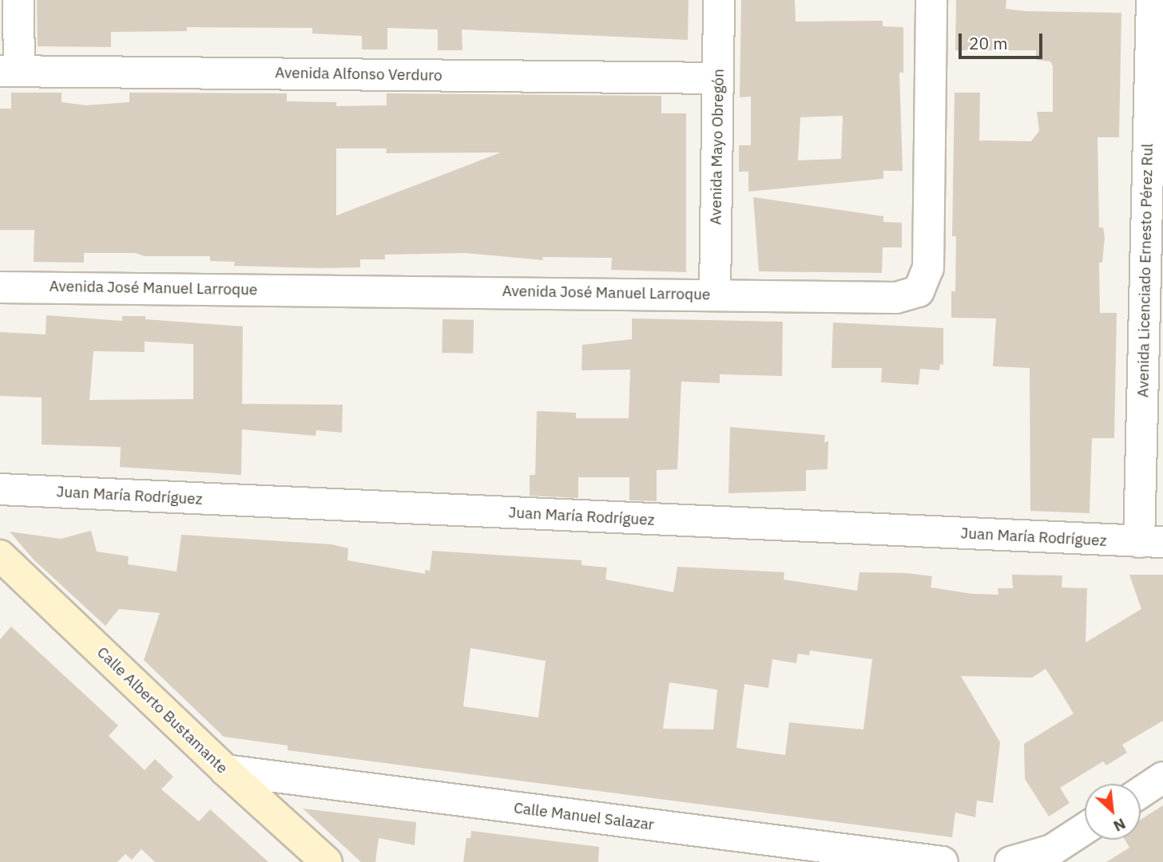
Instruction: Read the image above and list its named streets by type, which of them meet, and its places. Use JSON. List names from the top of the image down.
{
  "streets": {
    "street": [
      "Avenida Alfonso Verduro",
      "Avenida Mayo Obregón",
      "Avenida Licenciado Ernesto Pérez Rul",
      "Avenida José Manuel Larroque",
      "Juan María Rodríguez",
      "Calle Alberto Bustamante",
      "Calle Manuel Salazar"
    ]
  },
  "crossings": [
    ["Avenida Alfonso Verduro", "Avenida Mayo Obregón"],
    ["Avenida Mayo Obregón", "Avenida José Manuel Larroque"],
    ["Avenida Licenciado Ernesto Pérez Rul", "Juan María Rodríguez"],
    ["Calle Alberto Bustamante", "Calle Manuel Salazar"]
  ],
  "scale_bar": "20 m",
  "north": "bottom right"
}
